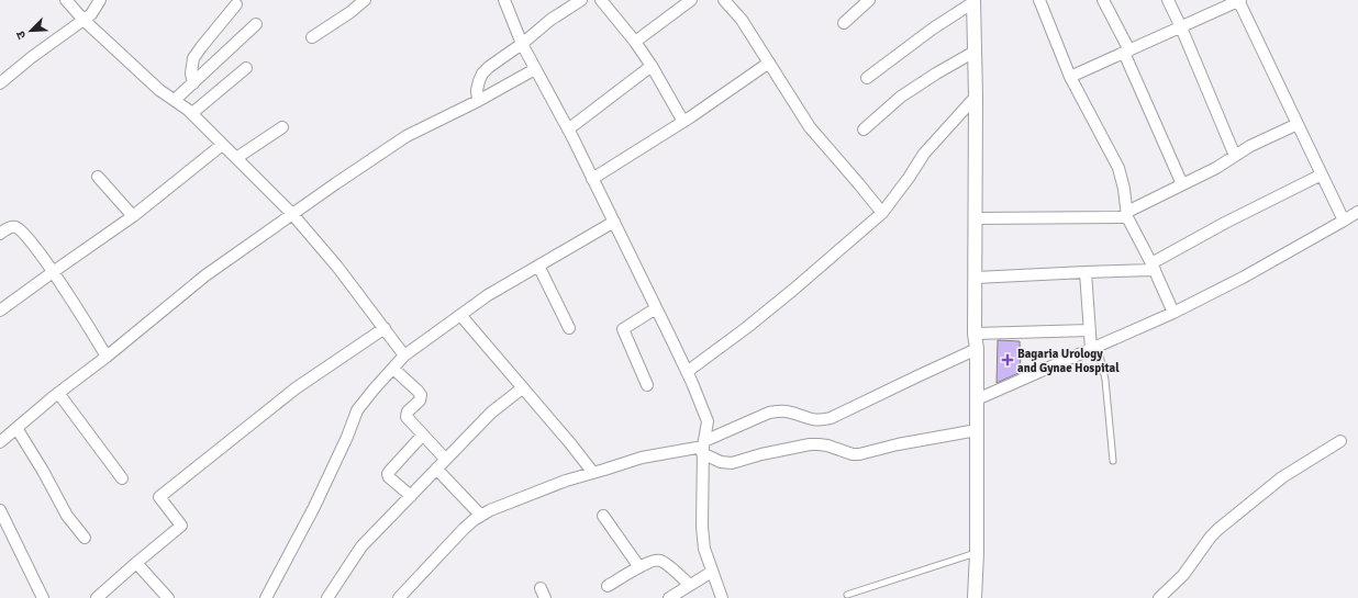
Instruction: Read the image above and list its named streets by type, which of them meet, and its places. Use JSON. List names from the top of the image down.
{
  "places": {
    "health": ["Bagaria Urology and Gynae Hospital"]
  },
  "north": "bottom left"
}
